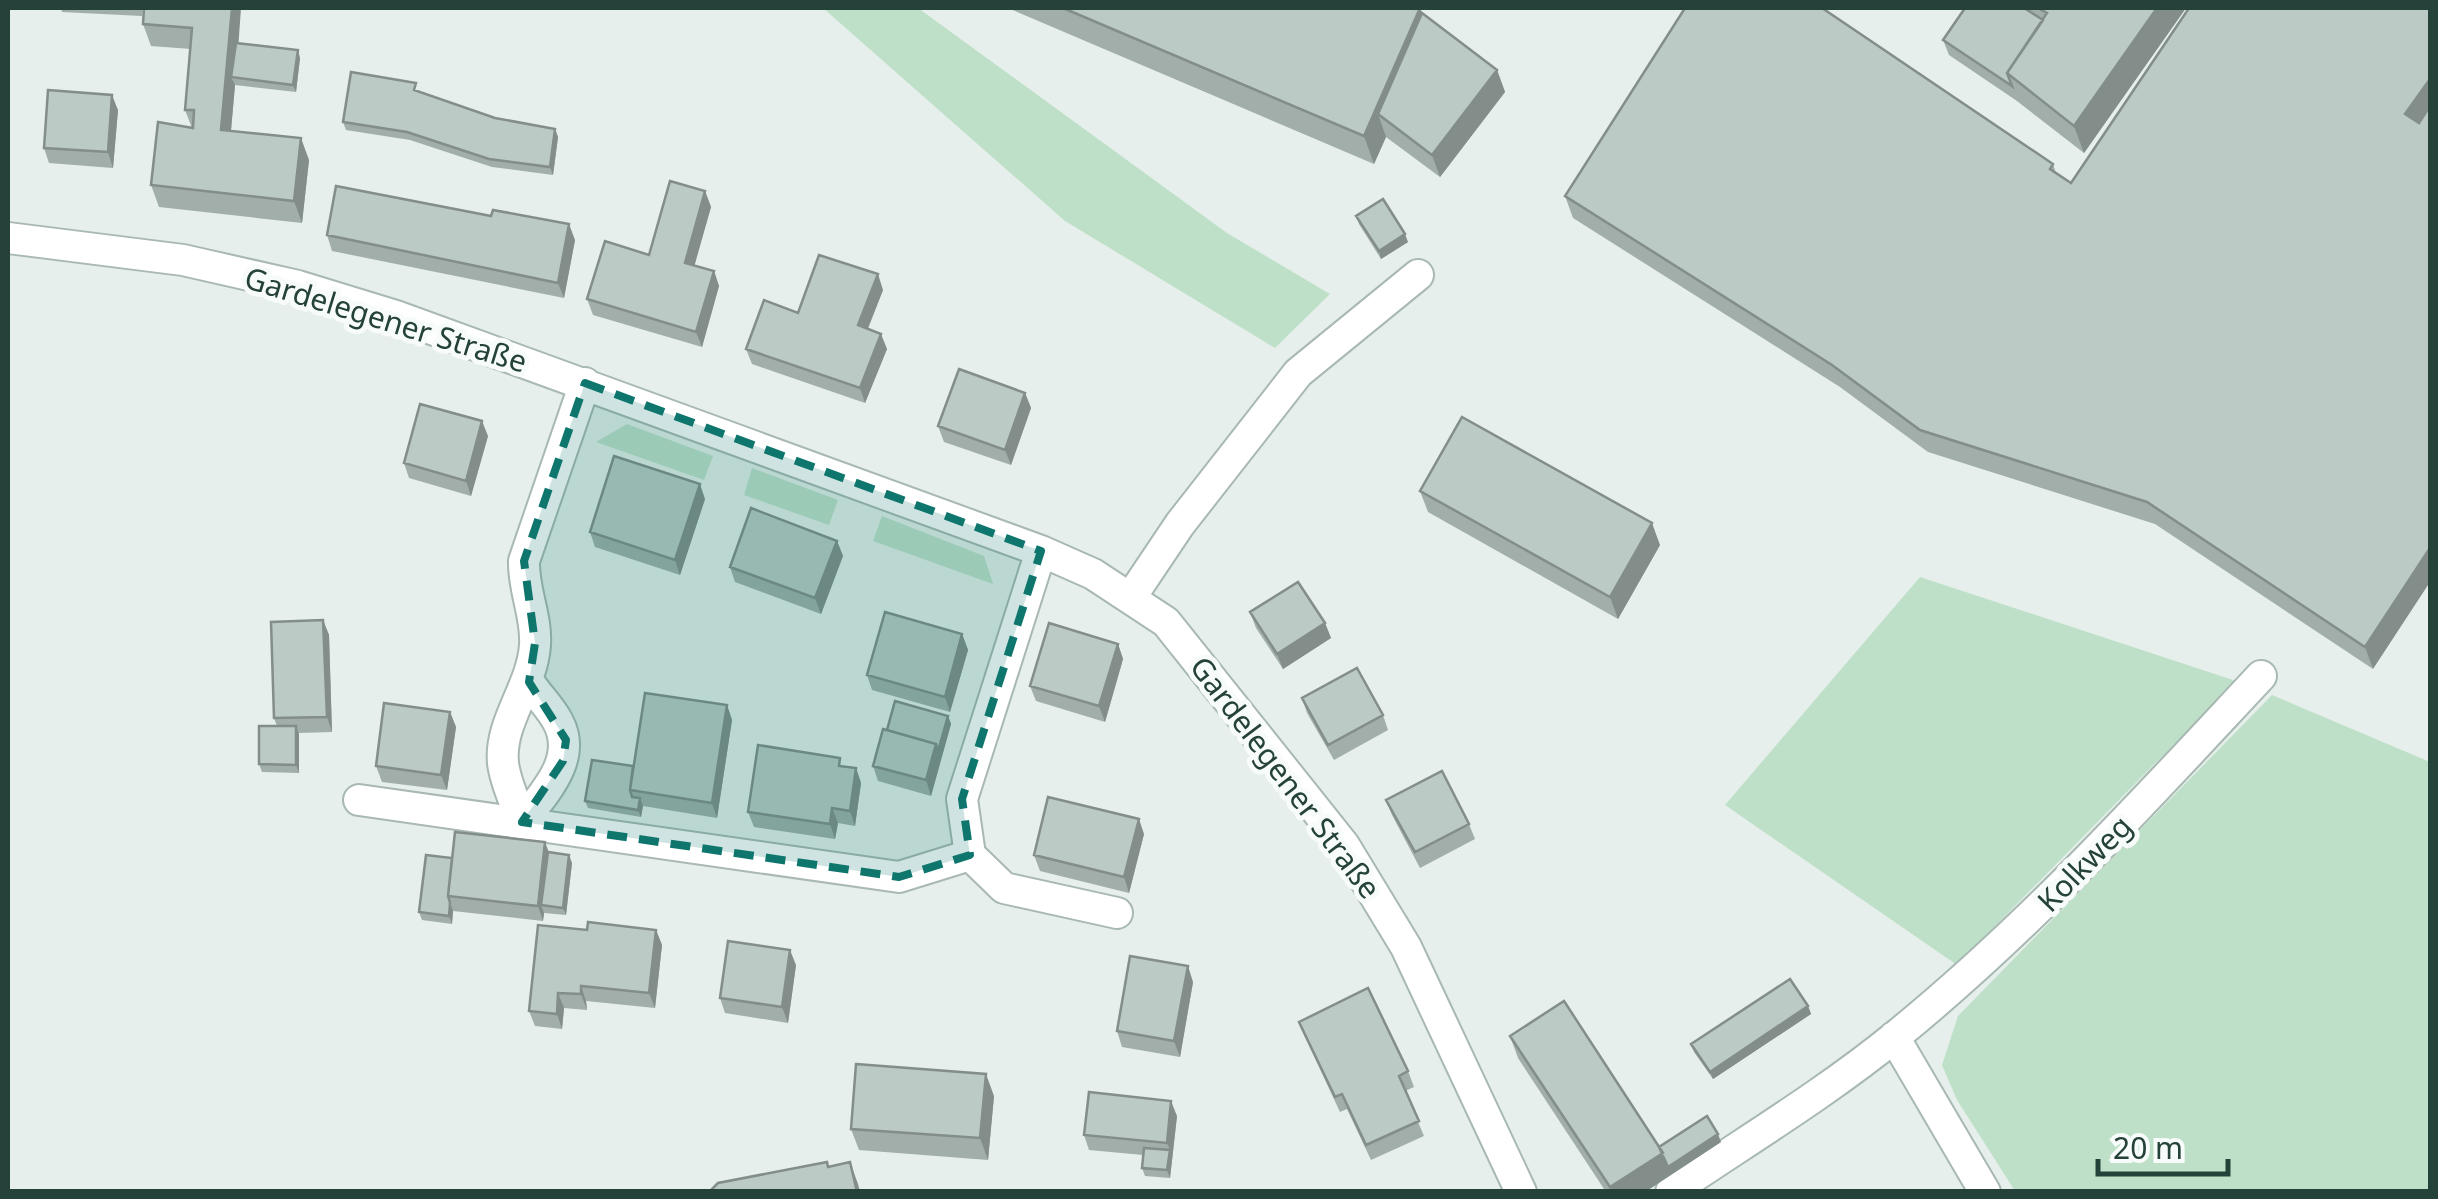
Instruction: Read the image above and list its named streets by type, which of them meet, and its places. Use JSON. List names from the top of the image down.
{
  "streets": {
    "street": ["Gardelegener Straße", "Kolkweg"]
  },
  "scale_bar": "20 m"
}
